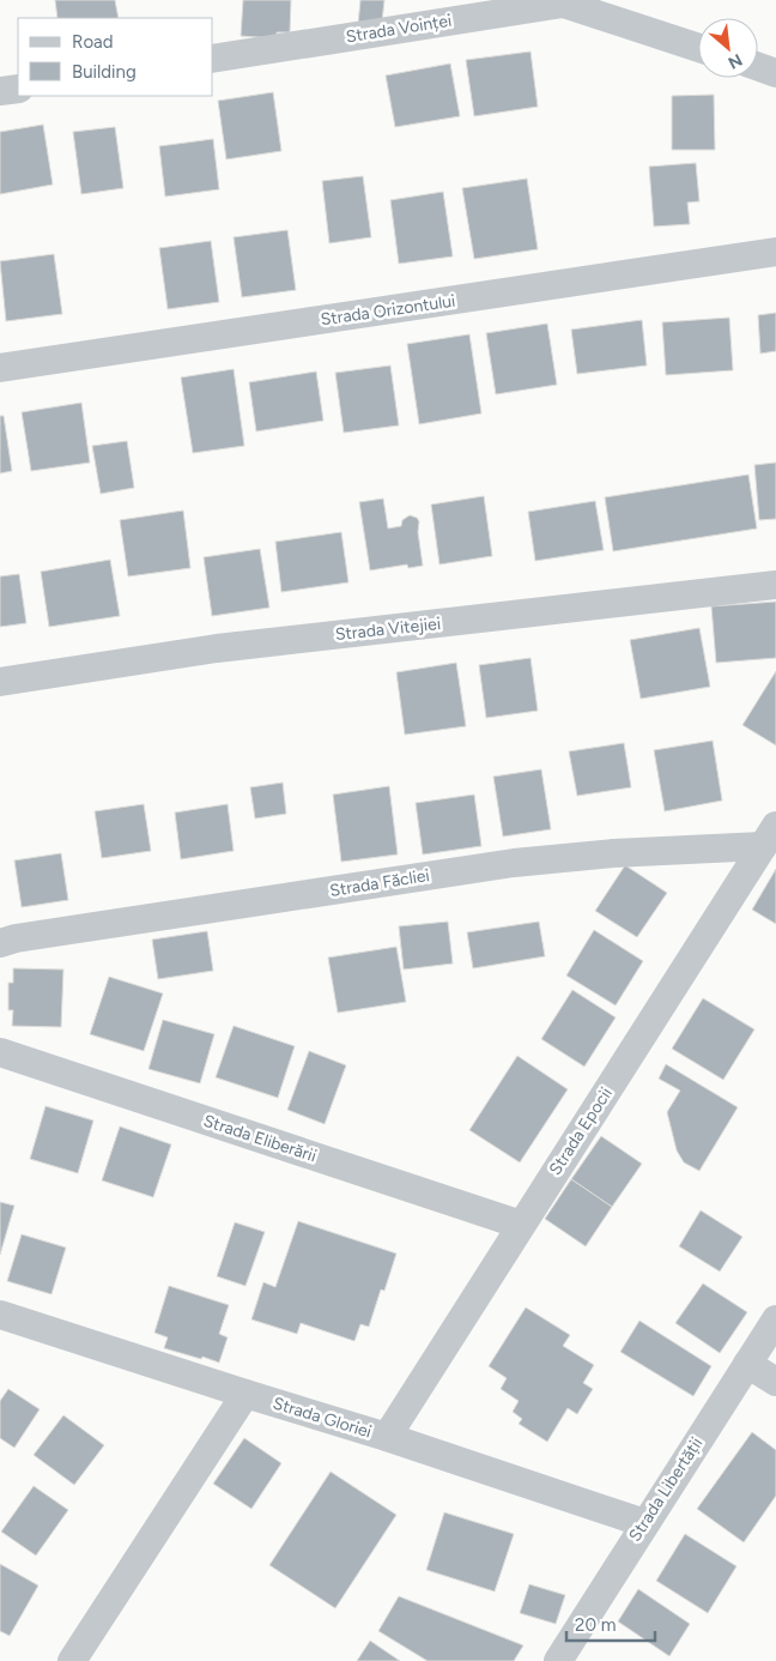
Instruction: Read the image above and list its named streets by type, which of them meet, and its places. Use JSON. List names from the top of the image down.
{
  "streets": {
    "street": [
      "Strada Voinței",
      "Strada Orizontului",
      "Strada Vitejiei",
      "Strada Făcliei",
      "Strada Epocii",
      "Strada Eliberării",
      "Strada Gloriei",
      "Strada Libertății"
    ]
  },
  "crossings": [
    ["Strada Făcliei", "Strada Epocii"],
    ["Strada Epocii", "Strada Eliberării"],
    ["Strada Epocii", "Strada Gloriei"],
    ["Strada Gloriei", "Strada Libertății"]
  ],
  "legend": ["Road", "Building"],
  "scale_bar": "20 m",
  "north": "bottom right"
}
